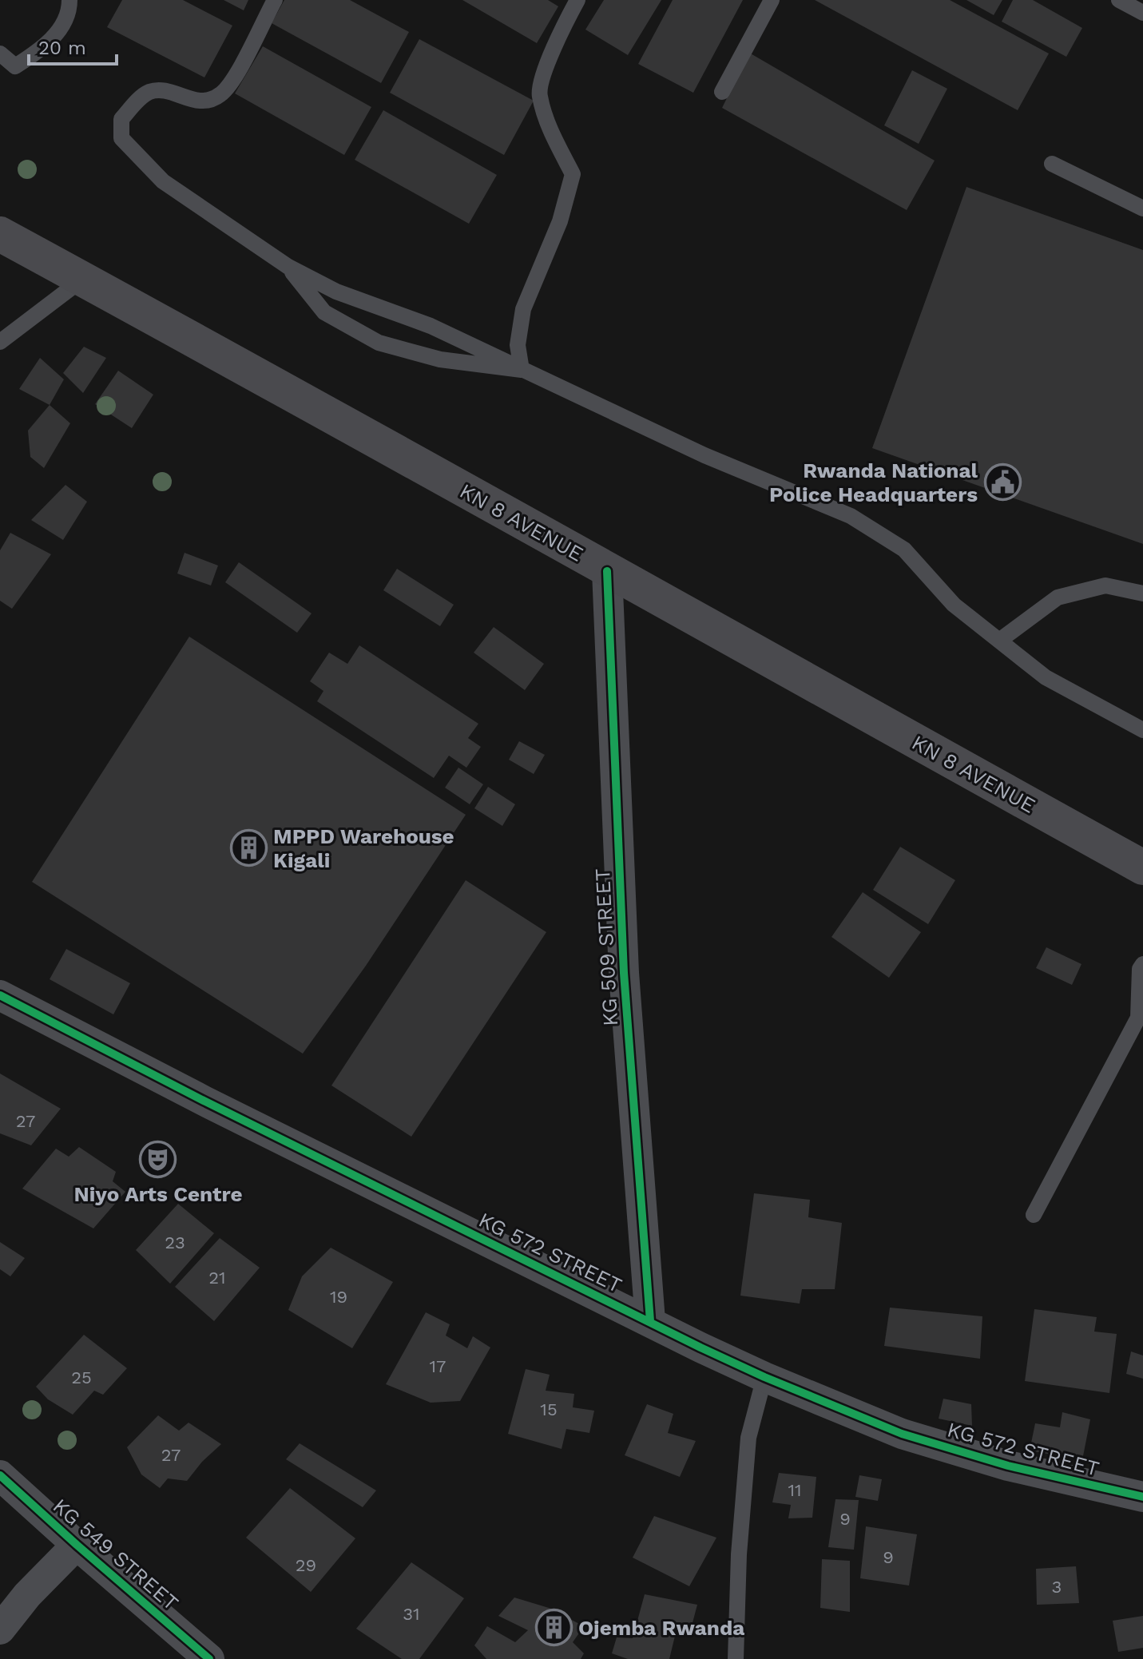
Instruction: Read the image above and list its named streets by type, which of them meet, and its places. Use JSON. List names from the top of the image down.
{
  "streets": {
    "main road": ["KN 8 AVENUE"],
    "street": ["KG 509 STREET", "KG 572 STREET", "KG 549 STREET"]
  },
  "crossings": [
    ["KN 8 AVENUE", "KG 509 STREET"],
    ["KG 509 STREET", "KG 572 STREET"]
  ],
  "places": {
    "public building": ["Rwanda National Police Headquarters"],
    "building": ["MPPD Warehouse Kigali", "Ojemba Rwanda"],
    "theatre": ["Niyo Arts Centre"]
  },
  "house_numbers": [
    "27",
    "23",
    "21",
    "19",
    "17",
    "25",
    "15",
    "27",
    "11",
    "9",
    "9",
    "29",
    "3",
    "31"
  ],
  "scale_bar": "20 m"
}
